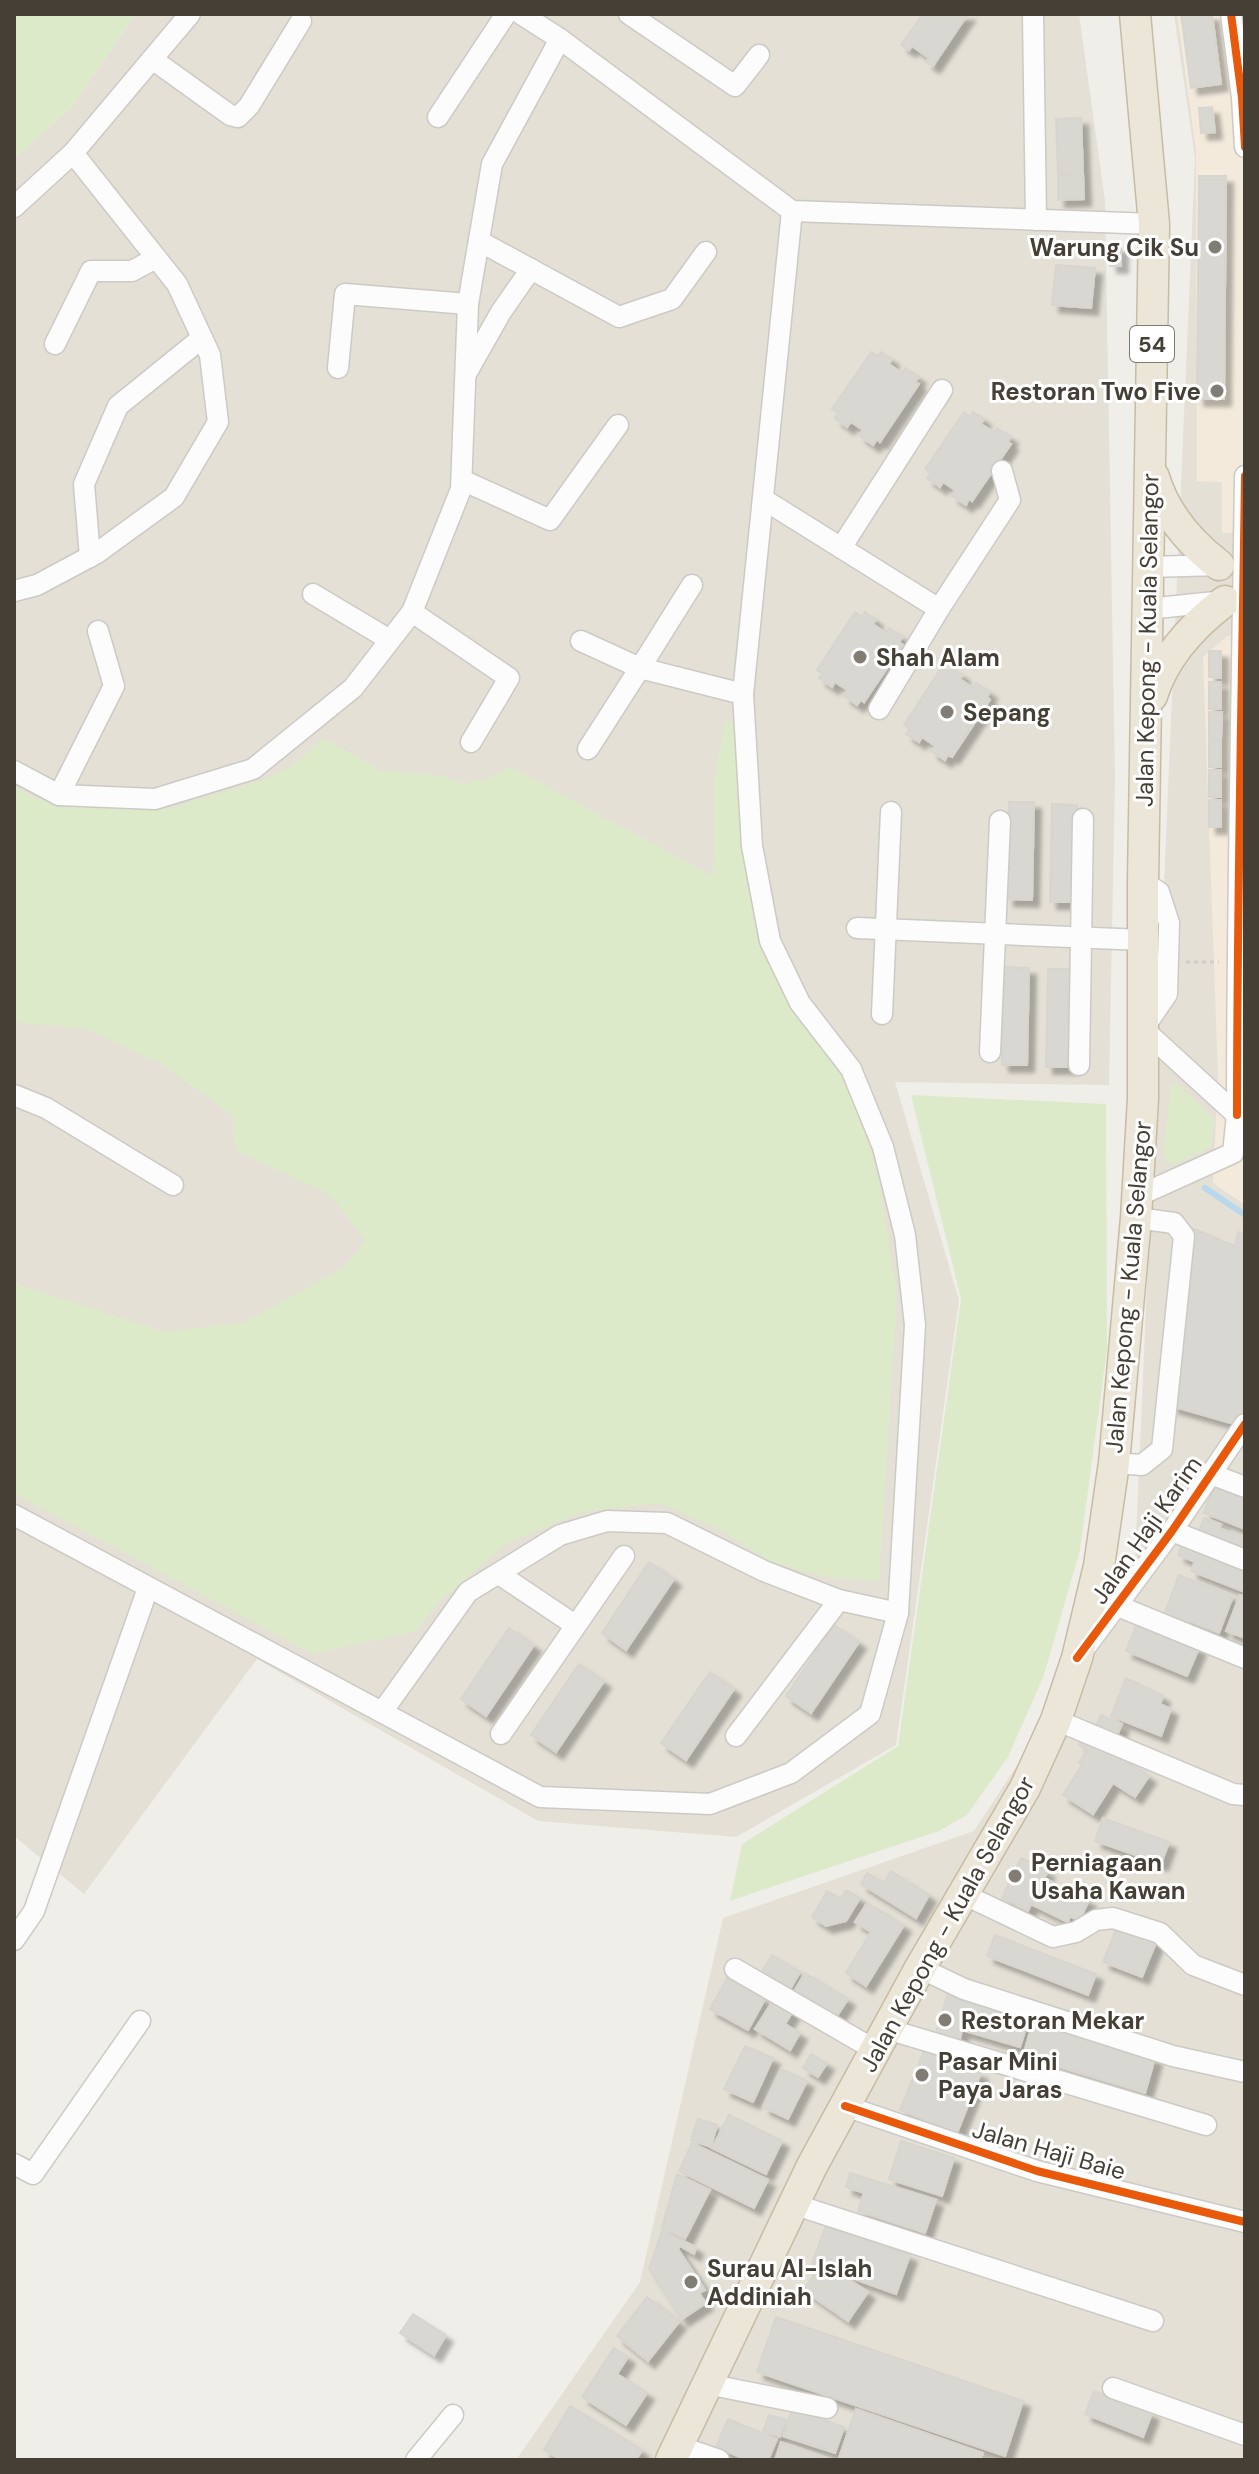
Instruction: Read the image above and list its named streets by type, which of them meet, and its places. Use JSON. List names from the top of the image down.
{
  "streets": {
    "highway": ["54", "Jalan Kepong - Kuala Selangor"],
    "street": ["Jalan Haji Karim", "Jalan Haji Baie"]
  },
  "crossings": [
    ["Jalan Kepong - Kuala Selangor", "Jalan Haji Karim"],
    ["Jalan Kepong - Kuala Selangor", "Jalan Haji Baie"]
  ],
  "places": [
    "Warung Cik Su",
    "Restoran Two Five",
    "Shah Alam",
    "Sepang",
    "Perniagaan Usaha Kawan",
    "Restoran Mekar",
    "Pasar Mini Paya Jaras",
    "Surau Al-Islah Addiniah"
  ]
}
